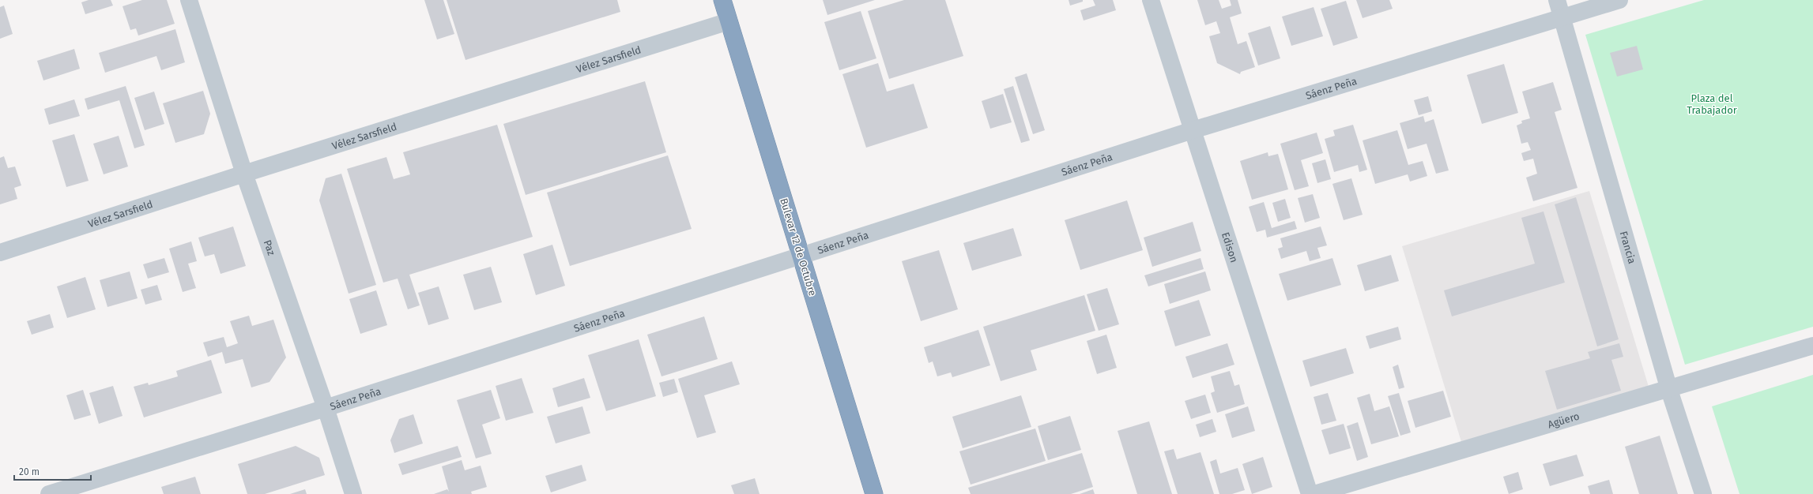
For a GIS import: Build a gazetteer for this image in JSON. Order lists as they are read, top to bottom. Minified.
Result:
{"streets":{"highway":["Bulevar 12 de Octubre"],"street":["Vélez Sarsfield","Sáenz Peña","Edison","Paz","Francia","Agüero"]},"crossings":[["Vélez Sarsfield","Bulevar 12 de Octubre"],["Vélez Sarsfield","Paz"],["Sáenz Peña","Bulevar 12 de Octubre"],["Sáenz Peña","Edison"],["Sáenz Peña","Paz"],["Sáenz Peña","Francia"],["Francia","Agüero"]],"parks":["Plaza del Trabajador"],"scale_bar":"20 m"}
